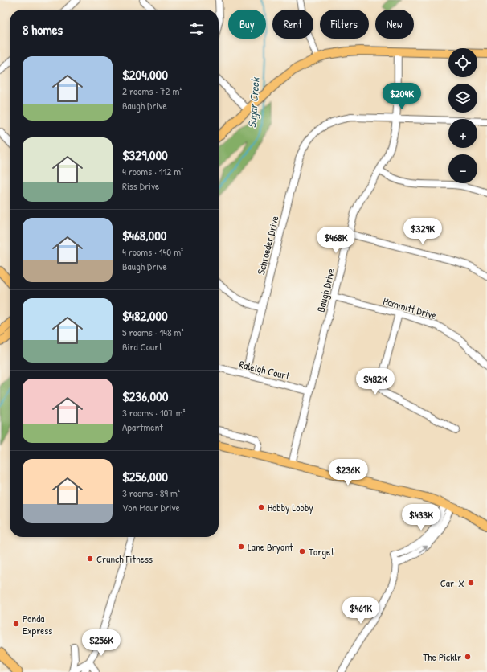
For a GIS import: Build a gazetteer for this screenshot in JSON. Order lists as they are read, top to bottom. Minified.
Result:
{"streets":{"street":["Schroeder Drive","Baugh Drive","Hammitt Drive","Raleigh Court"]},"crossings":[["Schroeder Drive","Baugh Drive"],["Schroeder Drive","Raleigh Court"],["Baugh Drive","Hammitt Drive"],["Baugh Drive","Raleigh Court"]],"water":["Sugar Creek"],"places":["Hobby Lobby","Lane Bryant","Target","Crunch Fitness","Car-X","Panda Express","The Picklr"],"page":{"chip":["Buy","Rent","Filters","New"],"heading":"8 homes","map_buttons":["+","−"],"list":[{"name":"$204,000","note":"2 rooms · 72 m² · Baugh Drive"},{"name":"$329,000","note":"4 rooms · 112 m² · Riss Drive"},{"name":"$468,000","note":"4 rooms · 140 m² · Baugh Drive"},{"name":"$482,000","note":"5 rooms · 148 m² · Bird Court"},{"name":"$236,000","note":"3 rooms · 107 m² · Apartment"},{"name":"$256,000","note":"3 rooms · 89 m² · Von Maur Drive"}],"price":["$204K","$329K","$468K","$482K","$236K","$433K","$461K","$256K"]}}
